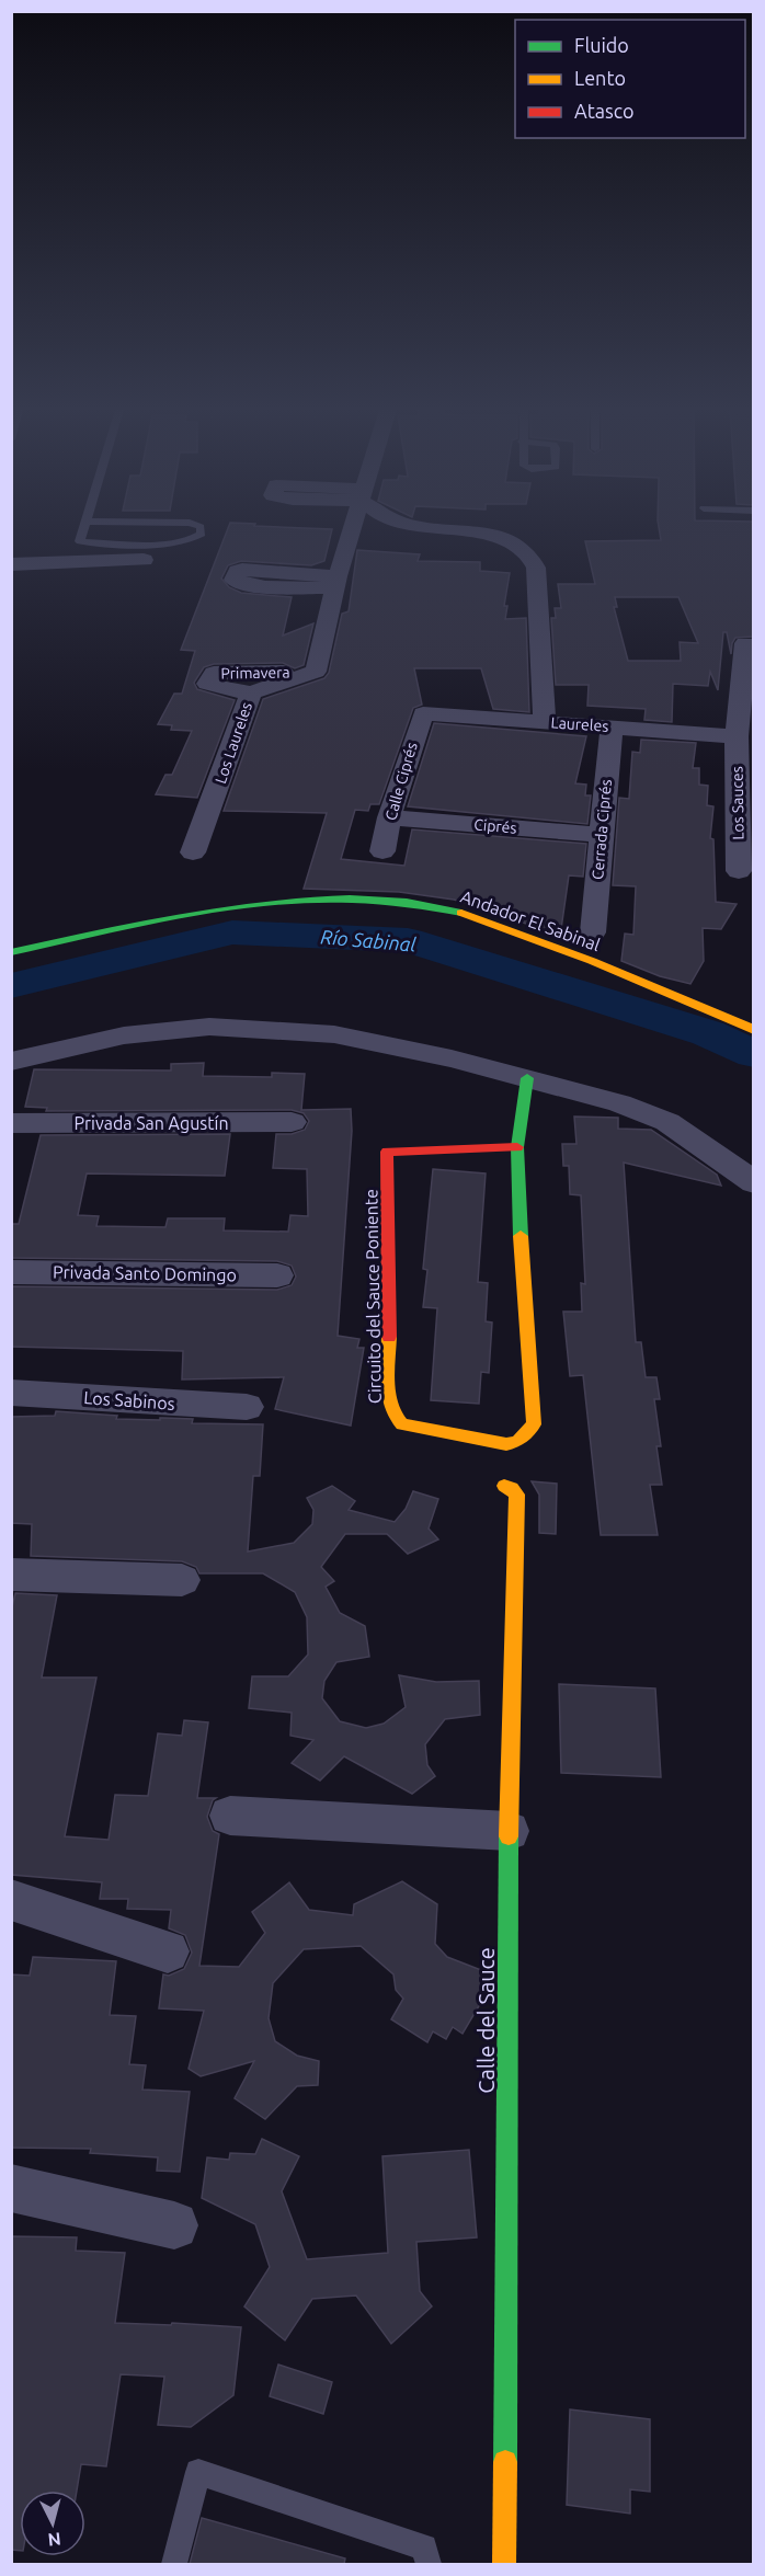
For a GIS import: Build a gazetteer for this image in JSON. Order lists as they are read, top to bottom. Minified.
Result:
{"streets":{"street":["Primavera","Laureles","Los Laureles","Calle Ciprés","Los Sauces","Ciprés","Cerrada Ciprés","Andador El Sabinal","Privada San Agustín","Privada Santo Domingo","Circuito del Sauce Poniente","Los Sabinos","Calle del Sauce"]},"crossings":[["Primavera","Los Laureles"],["Laureles","Calle Ciprés"],["Laureles","Los Sauces"],["Laureles","Cerrada Ciprés"],["Calle Ciprés","Ciprés"],["Ciprés","Cerrada Ciprés"]],"water":["Río Sabinal"],"legend":["Fluido","Lento","Atasco"],"north":"bottom"}
